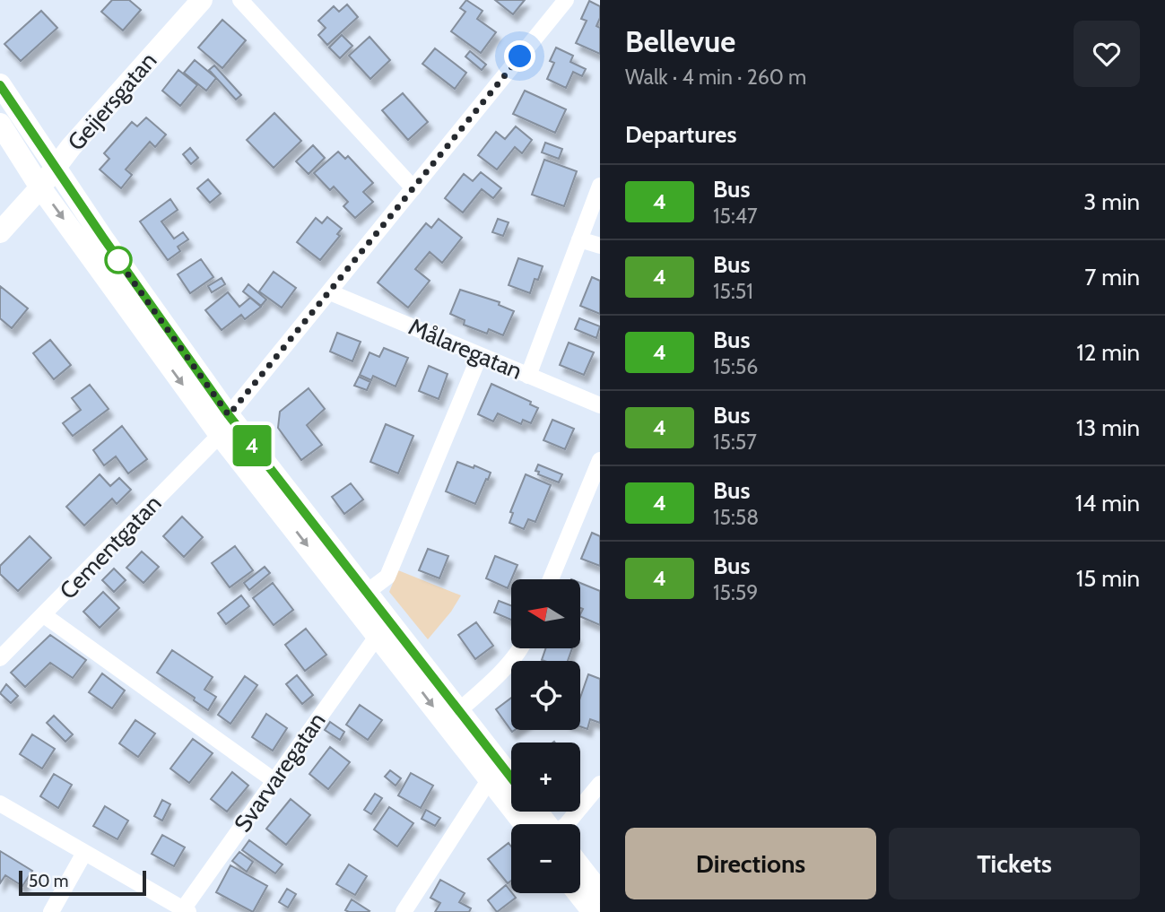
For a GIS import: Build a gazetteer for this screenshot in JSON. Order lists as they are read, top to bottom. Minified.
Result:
{"streets":{"street":["Geijersgatan","Målaregatan","Cementgatan","Svarvaregatan"]},"crossings":[["Målaregatan","Cementgatan"]],"lines":["bus line 4"],"scale_bar":"50 m","north":"left","page":{"on_map":"4","heading":[["Bellevue","Walk · 4 min · 260 m"],"Departures"],"list":[{"mark":"4","name":"Bus","note":"15:47","value":"3 min"},{"mark":"4","name":"Bus","note":"15:51","value":"7 min"},{"mark":"4","name":"Bus","note":"15:56","value":"12 min"},{"mark":"4","name":"Bus","note":"15:57","value":"13 min"},{"mark":"4","name":"Bus","note":"15:58","value":"14 min"},{"mark":"4","name":"Bus","note":"15:59","value":"15 min"}],"map_buttons":["+","−"],"buttons":["Directions","Tickets"],"scale":"50 m"}}
